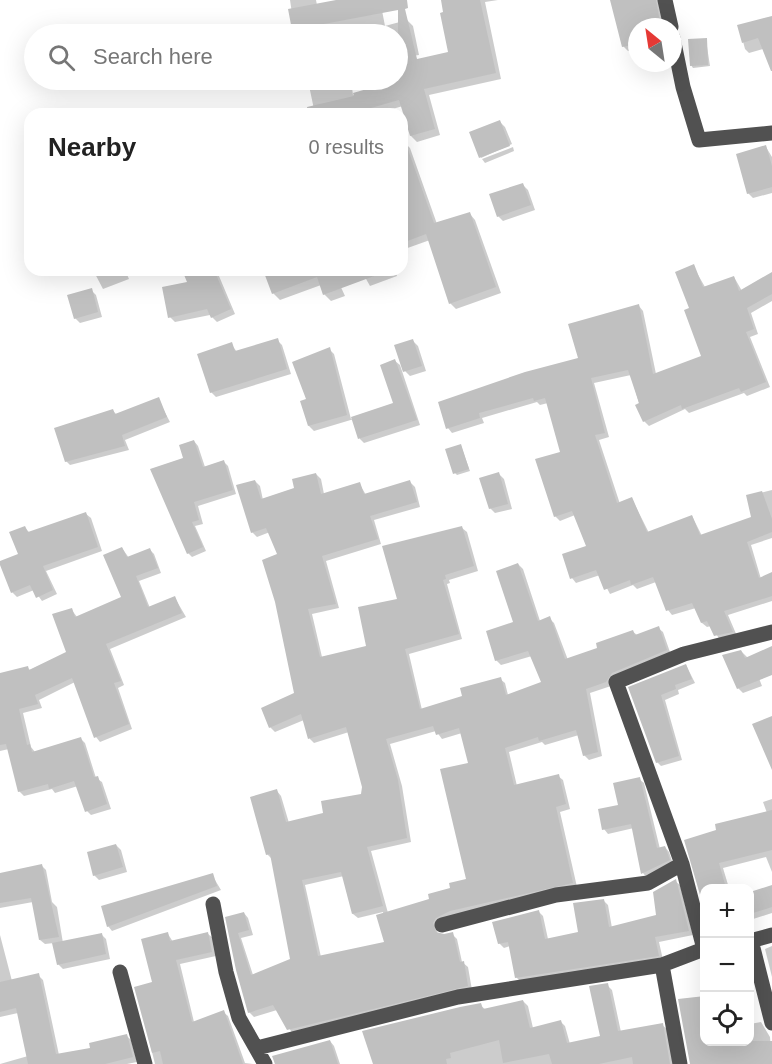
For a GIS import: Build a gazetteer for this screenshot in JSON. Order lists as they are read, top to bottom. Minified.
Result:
{"north":"top left","page":{"search":"Search here","heading":["Nearby","0 results"],"map_buttons":["+","−"]}}
